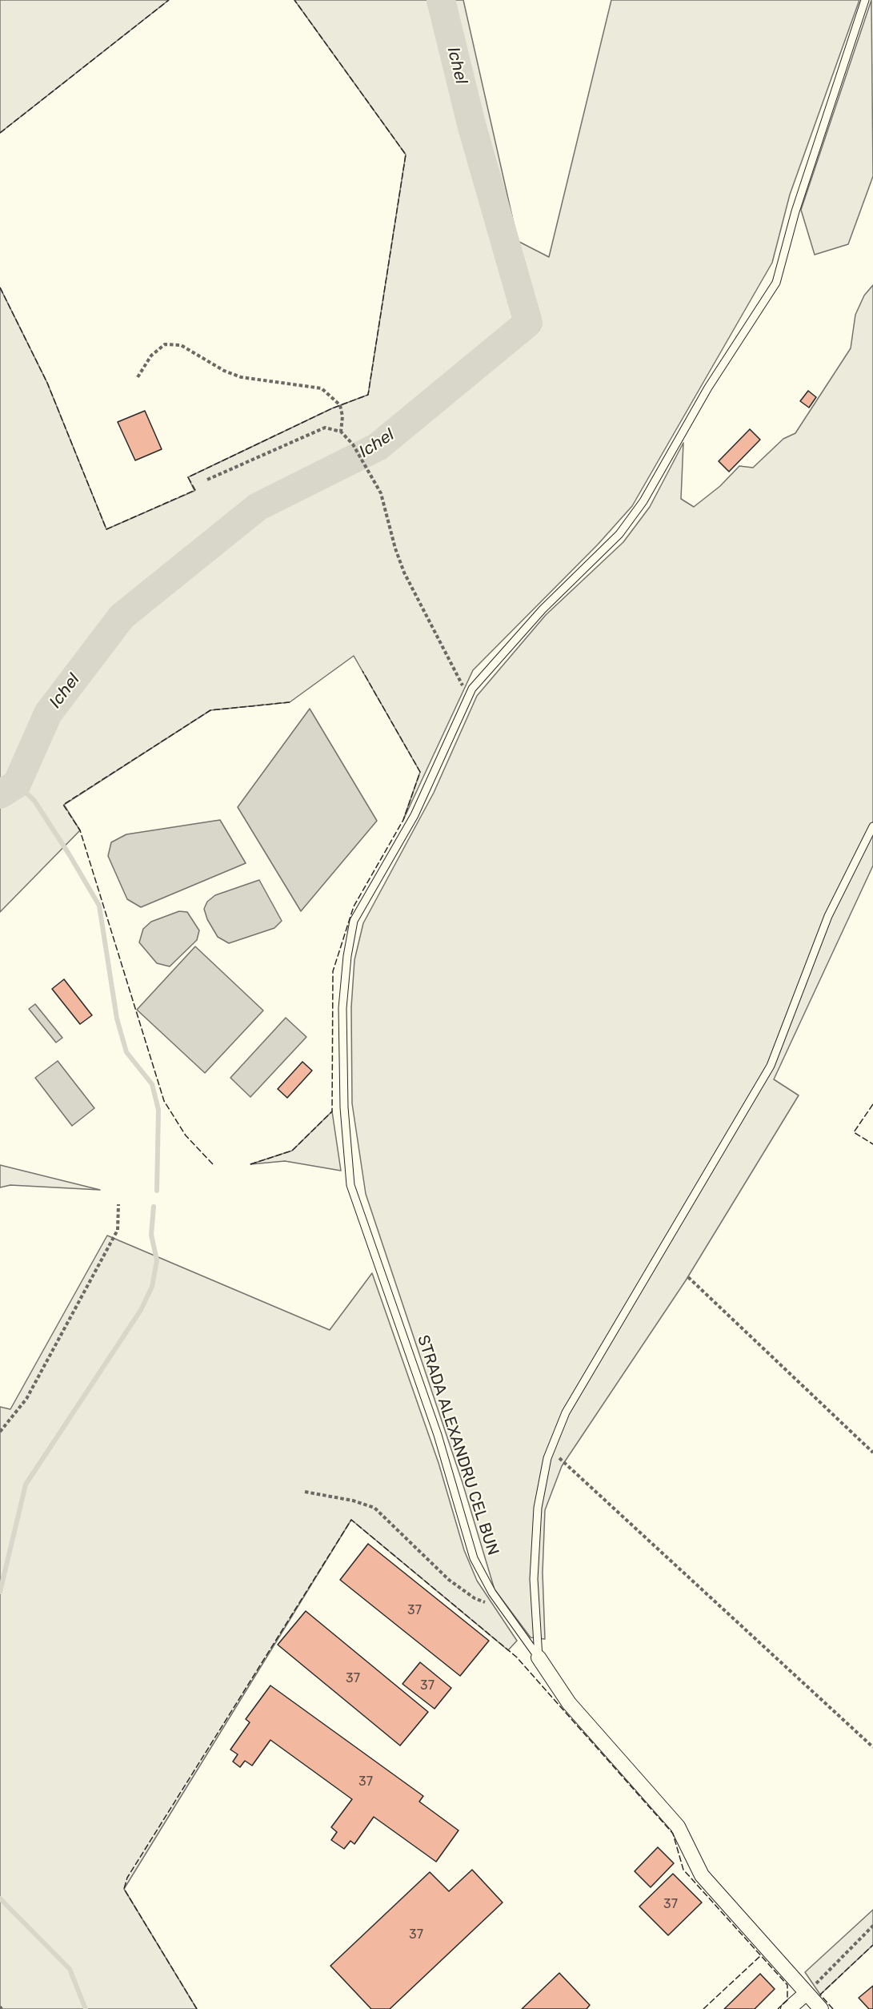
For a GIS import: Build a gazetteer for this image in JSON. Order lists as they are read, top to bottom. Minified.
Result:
{"streets":{"street":["STRADA ALEXANDRU CEL BUN"]},"water":["Ichel"],"house_numbers":["37","37","37","37","37","37"]}
